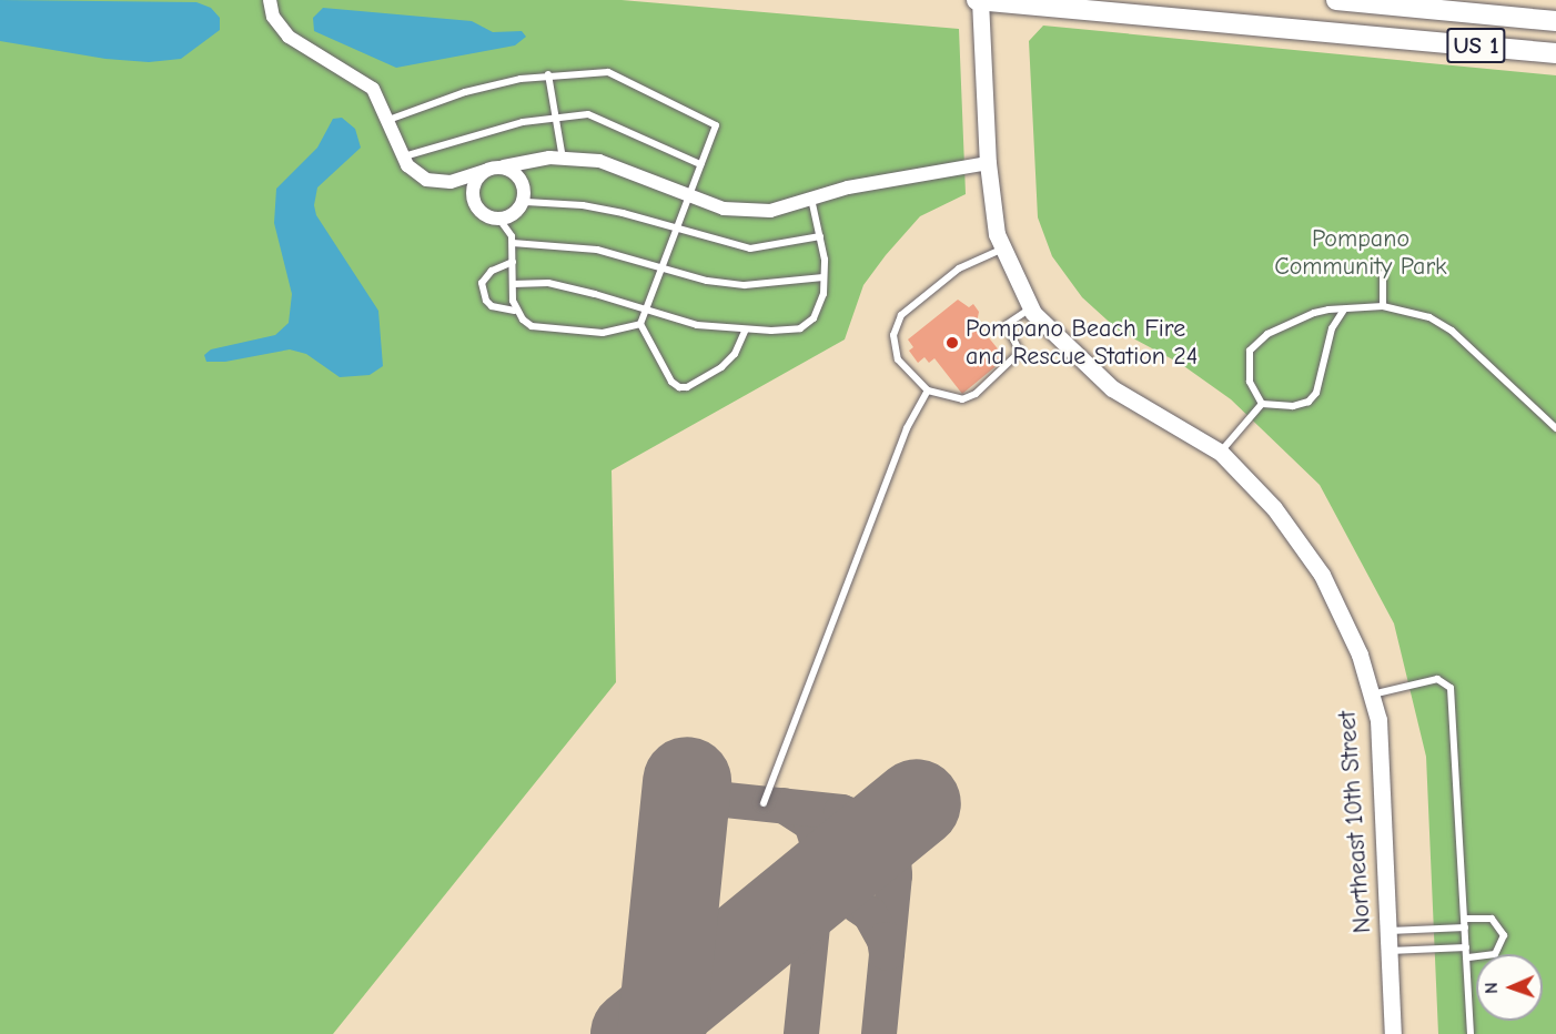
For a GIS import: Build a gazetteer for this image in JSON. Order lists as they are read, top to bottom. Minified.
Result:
{"streets":{"main road":["US 1"],"street":["Northeast 10th Street"]},"crossings":[["US 1","Northeast 10th Street"]],"parks":["Pompano Community Park"],"places":["Pompano Beach Fire and Rescue Station 24"],"north":"left"}
